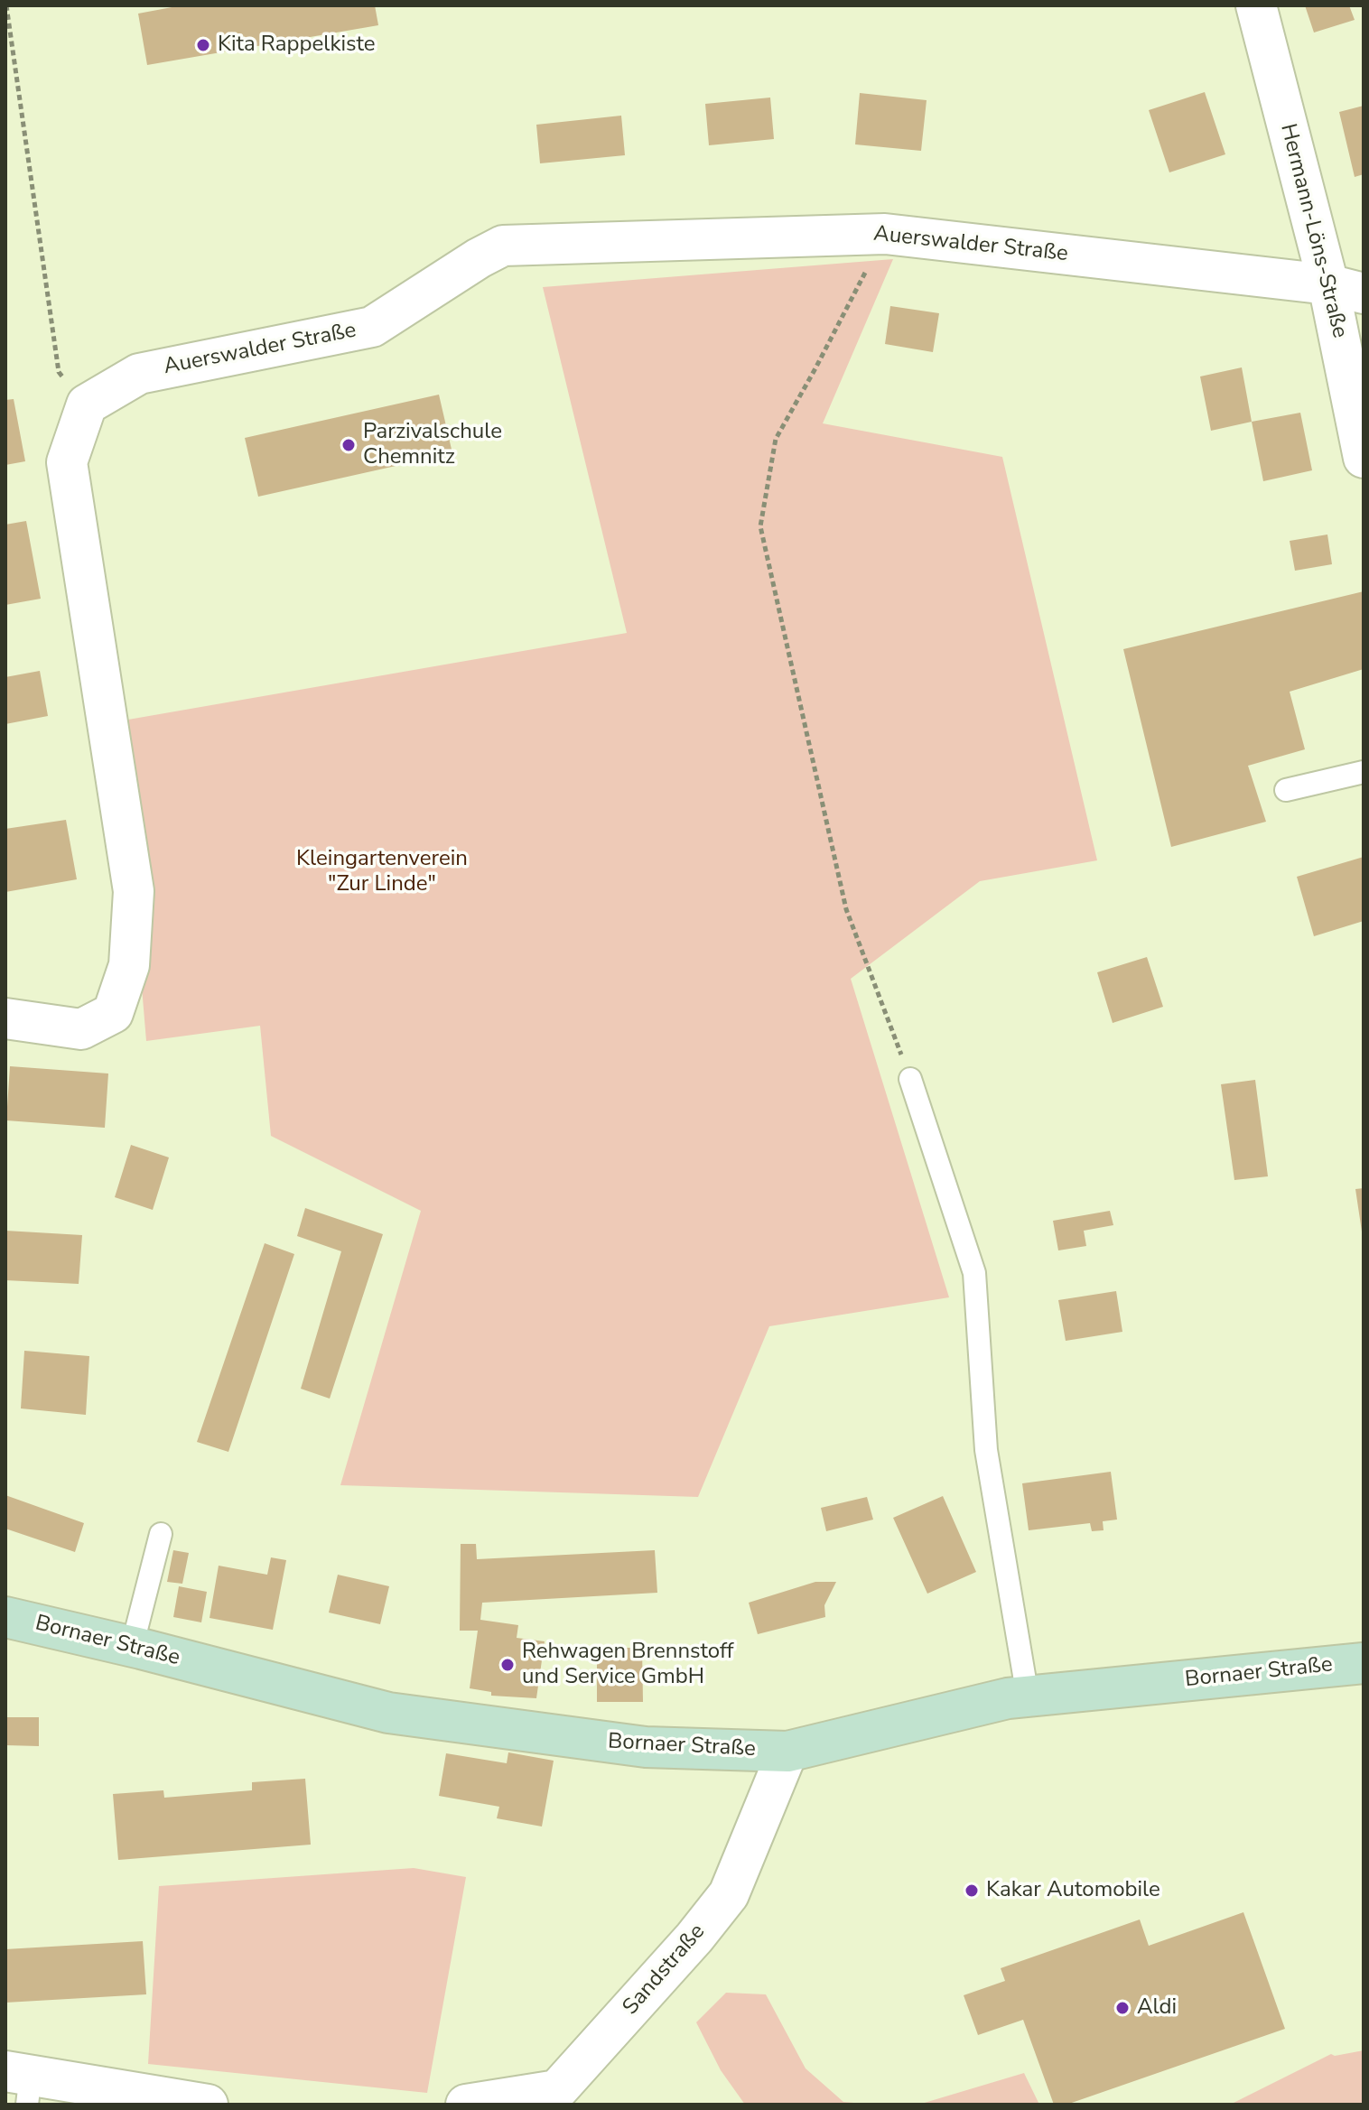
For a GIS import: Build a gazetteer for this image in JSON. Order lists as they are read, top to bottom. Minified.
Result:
{"streets":{"main road":["Bornaer Straße"],"street":["Hermann-Löns-Straße","Auerswalder Straße","Sandstraße"]},"crossings":[["Hermann-Löns-Straße","Auerswalder Straße"],["Bornaer Straße","Sandstraße"]],"parks":["Kleingartenverein \"Zur Linde\""],"places":["Kita Rappelkiste","Parzivalschule Chemnitz","Rehwagen Brennstoff und Service GmbH","Kakar Automobile","Aldi"]}
